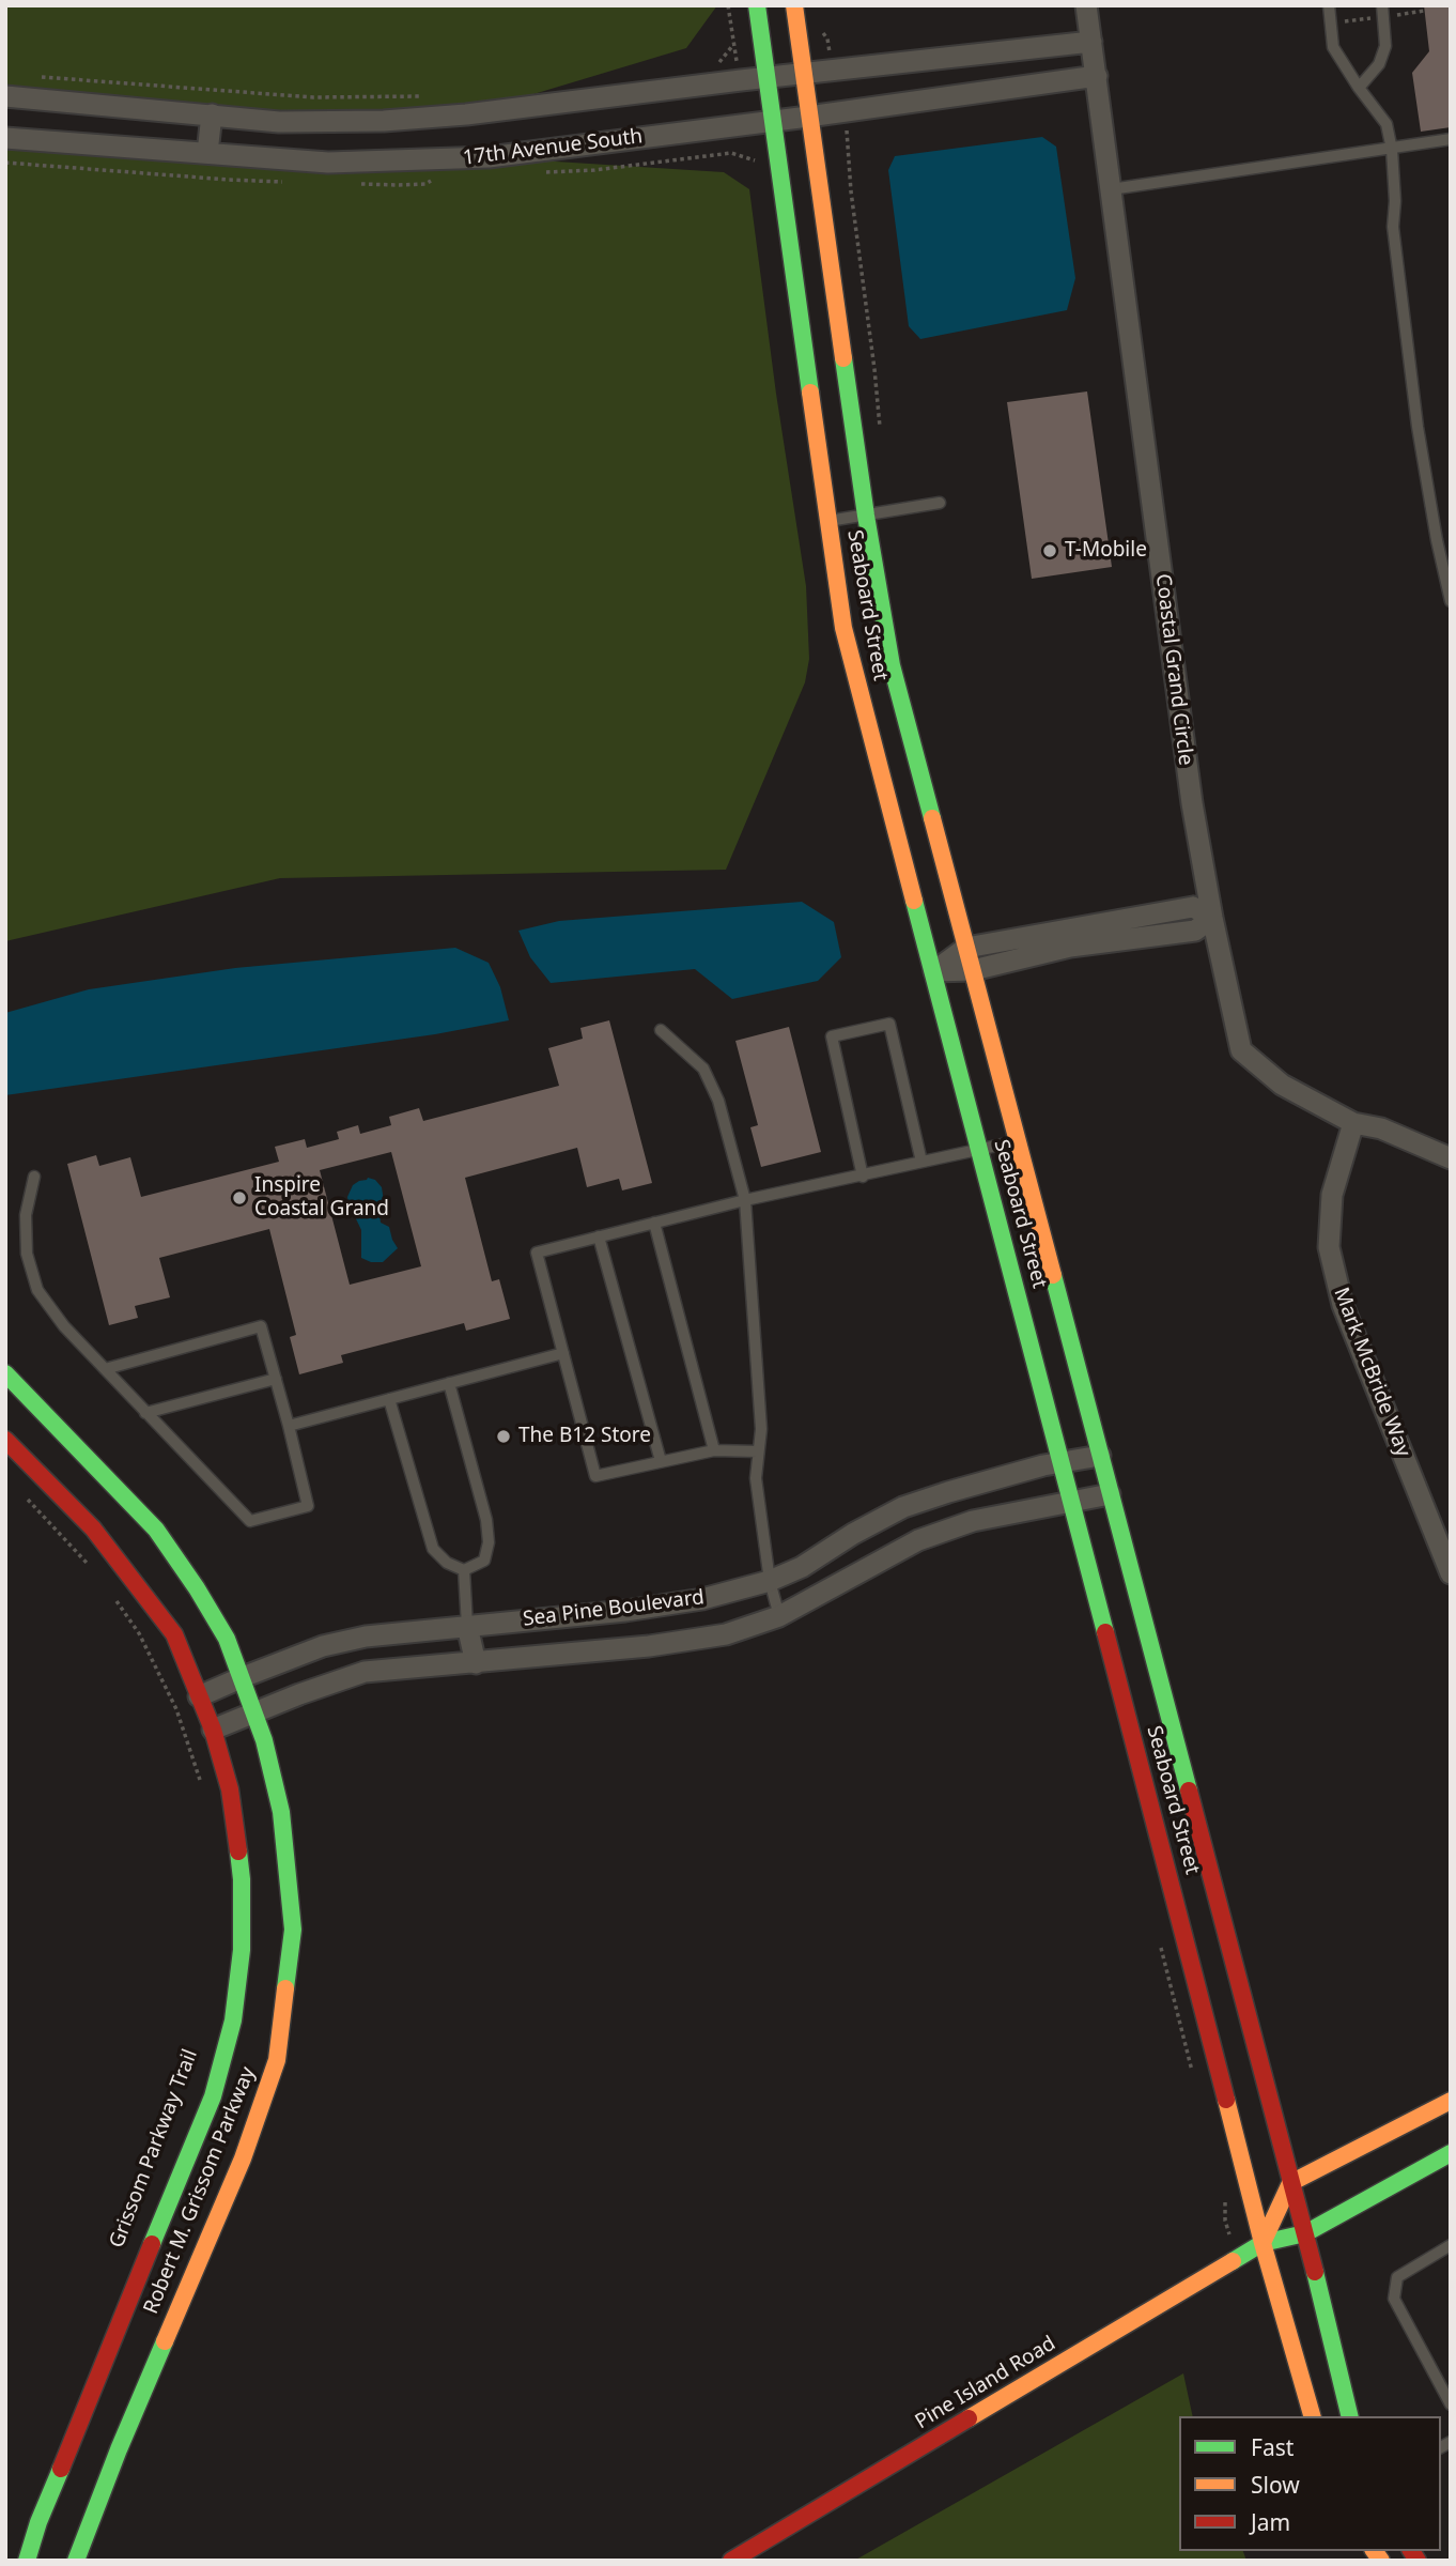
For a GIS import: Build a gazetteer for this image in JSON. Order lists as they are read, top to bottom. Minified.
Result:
{"streets":{"street":["17th Avenue South","Seaboard Street","Coastal Grand Circle","Mark McBride Way","Sea Pine Boulevard","Robert M. Grissom Parkway","Pine Island Road"]},"crossings":[["17th Avenue South","Seaboard Street"],["17th Avenue South","Coastal Grand Circle"],["Seaboard Street","Sea Pine Boulevard"],["Seaboard Street","Pine Island Road"],["Coastal Grand Circle","Mark McBride Way"],["Sea Pine Boulevard","Robert M. Grissom Parkway"]],"places":["T-Mobile","Inspire Coastal Grand","The B12 Store"],"legend":["Fast","Slow","Jam"]}
